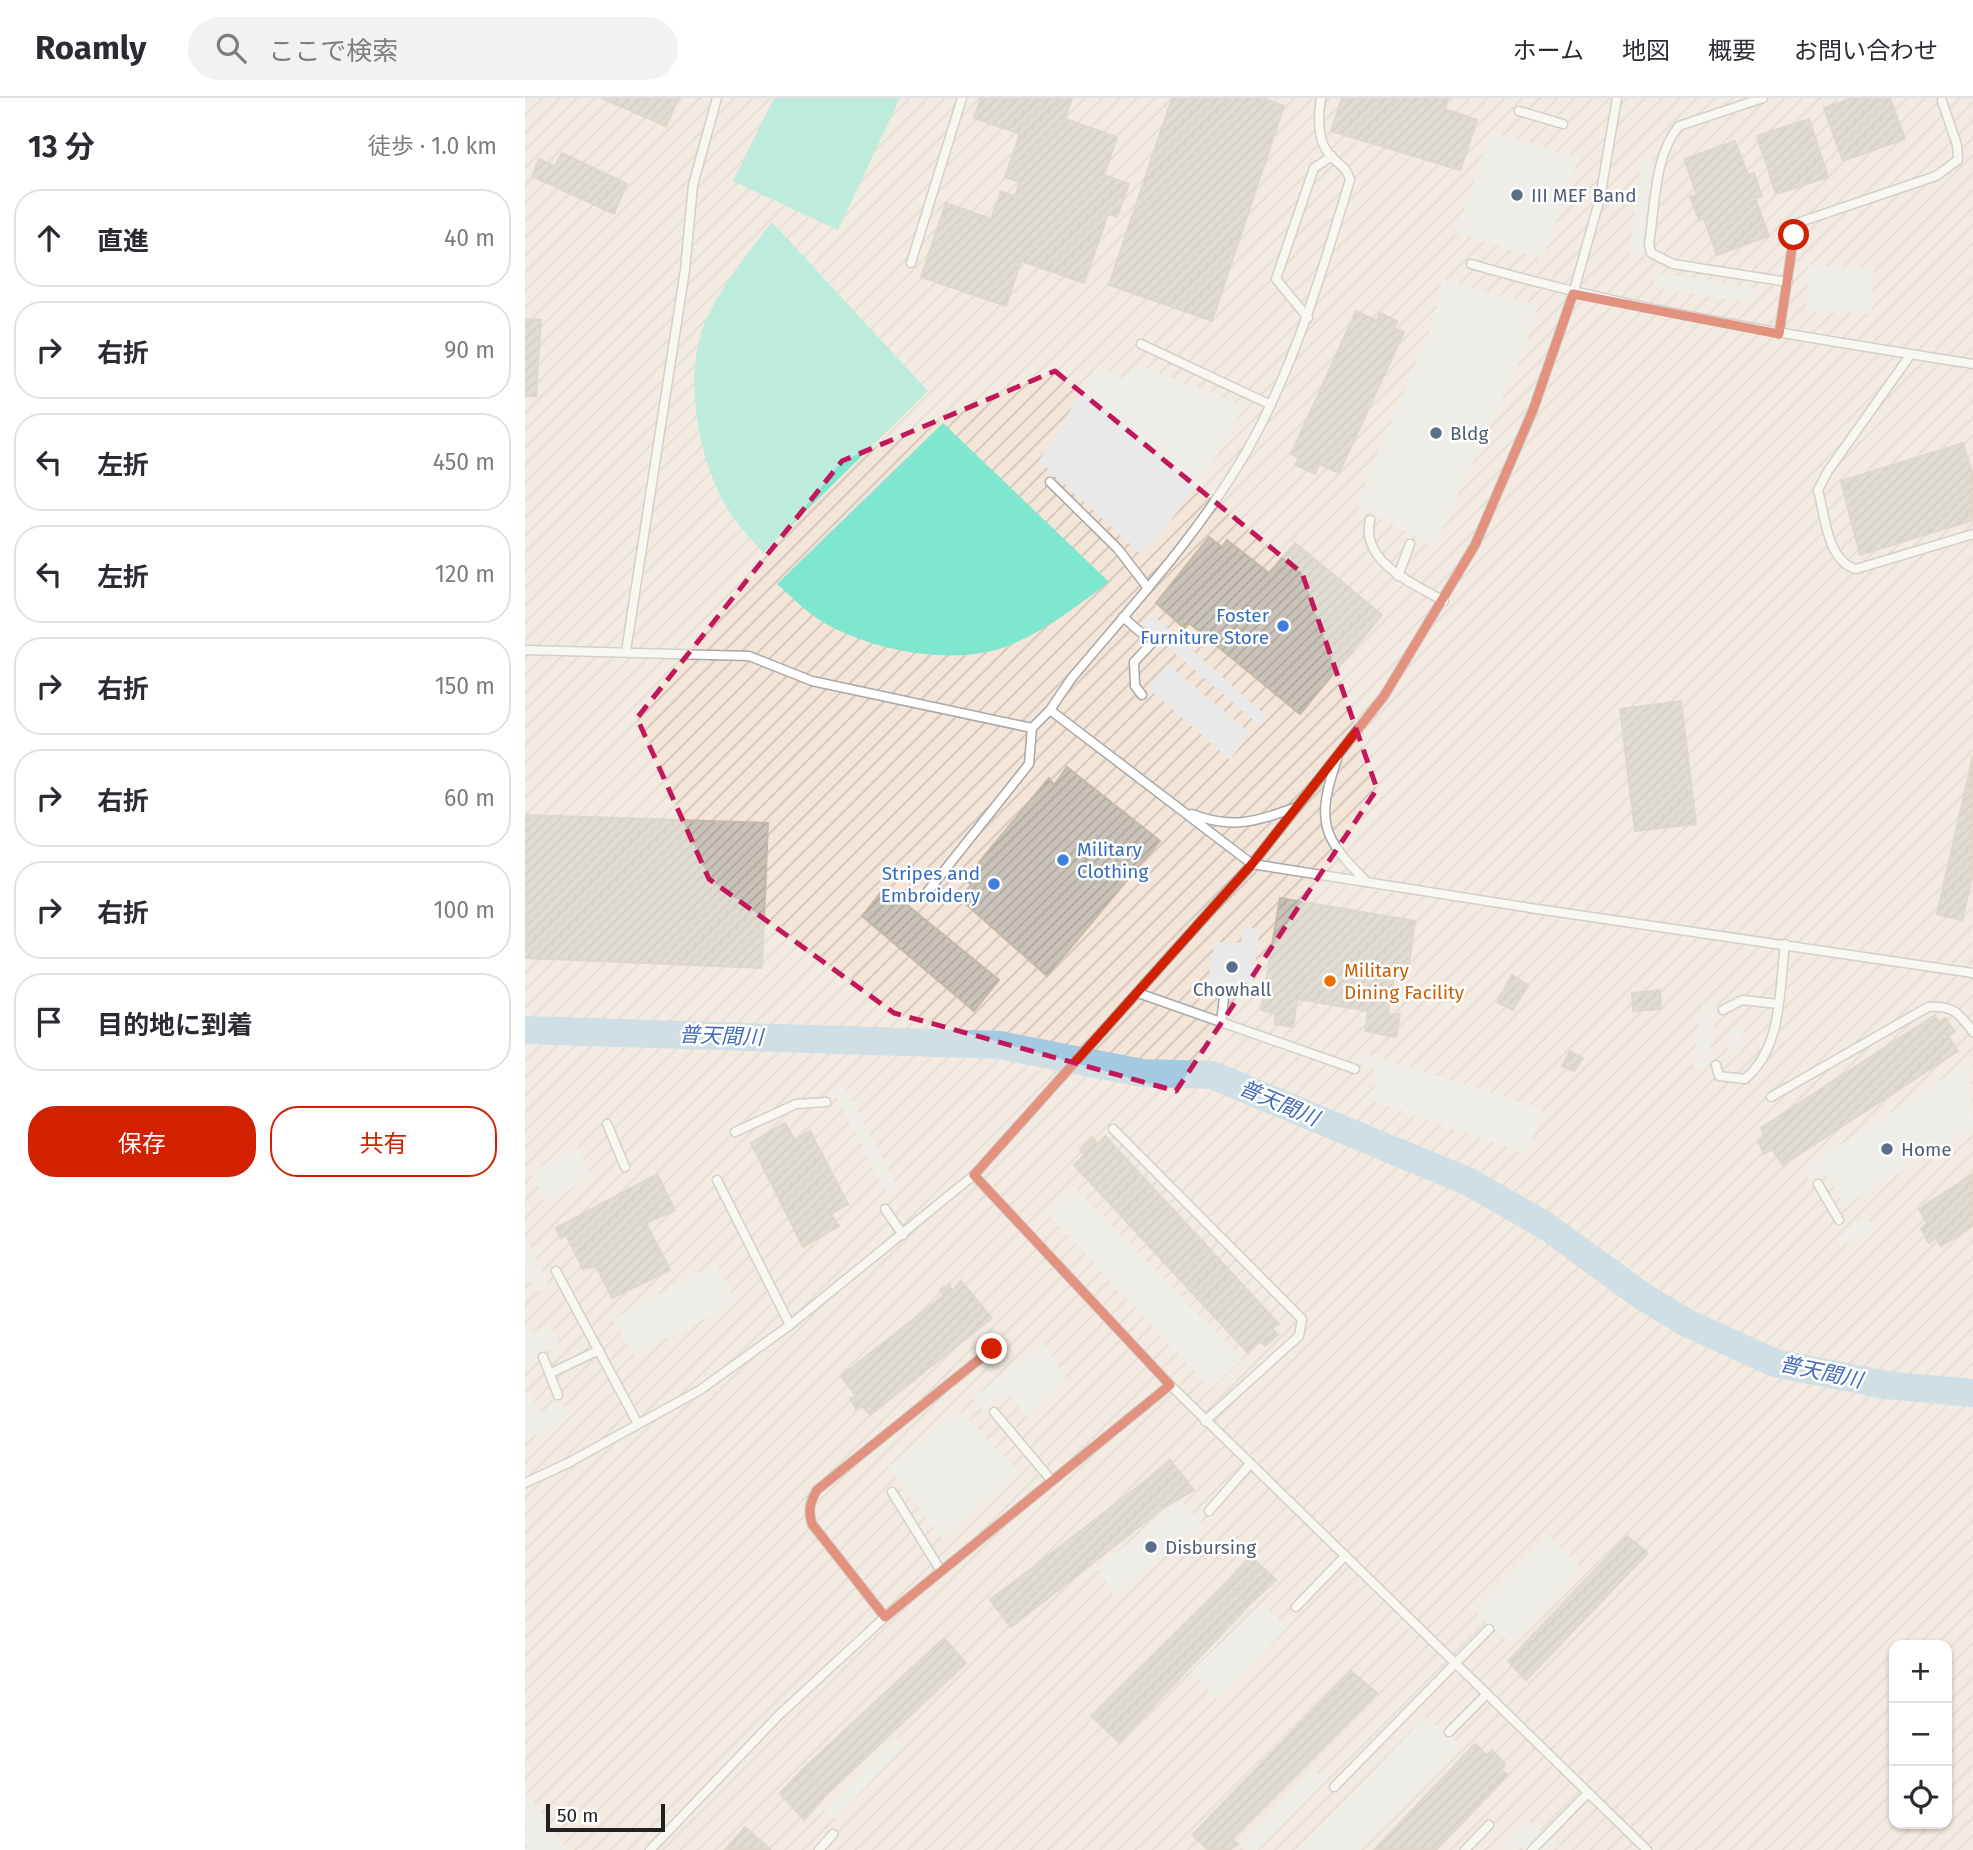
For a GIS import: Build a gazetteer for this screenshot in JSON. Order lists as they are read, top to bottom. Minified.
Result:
{"water":["普天間川"],"places":["III MEF Band","Bldg","Foster Furniture Store","Military Clothing","Stripes and Embroidery","Chowhall","Military Dining Facility","Home","Disbursing"],"scale_bar":"50 m","page":{"header":"Roamly","search":"ここで検索","nav":["ホーム","地図","概要","お問い合わせ"],"heading":["13 分","徒歩 · 1.0 km"],"list":[["直進","40 m"],["右折","90 m"],["左折","450 m"],["左折","120 m"],["右折","150 m"],["右折","60 m"],["右折","100 m"],"目的地に到着"],"buttons":["保存","共有"],"map_buttons":["+","−"],"scale":"50 m"}}
